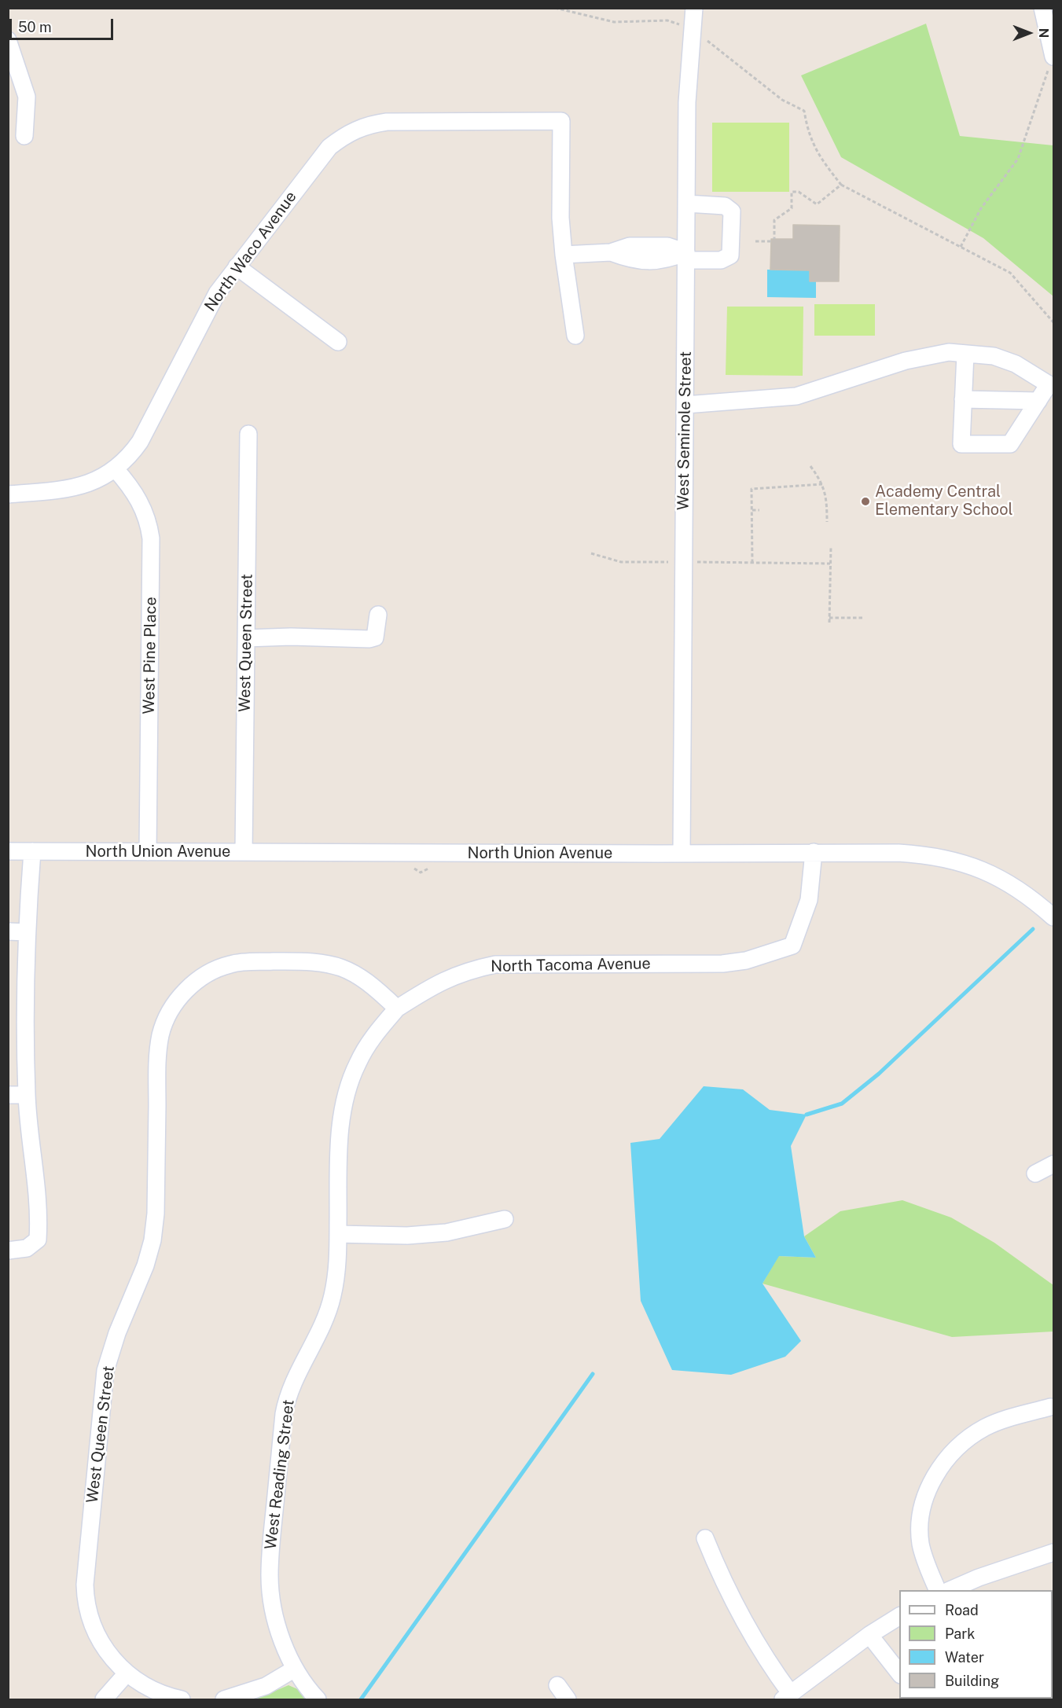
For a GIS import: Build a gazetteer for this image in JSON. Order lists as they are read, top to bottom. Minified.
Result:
{"streets":{"street":["North Waco Avenue","West Seminole Street","West Queen Street","West Pine Place","North Union Avenue","North Tacoma Avenue","West Reading Street"]},"crossings":[["North Waco Avenue","West Pine Place"],["West Seminole Street","North Union Avenue"],["West Queen Street","North Union Avenue"],["West Queen Street","North Tacoma Avenue"],["West Queen Street","West Reading Street"],["West Pine Place","North Union Avenue"],["North Union Avenue","North Tacoma Avenue"],["North Tacoma Avenue","West Reading Street"]],"places":["Academy Central Elementary School"],"legend":["Road","Park","Water","Building"],"scale_bar":"50 m","north":"right"}
